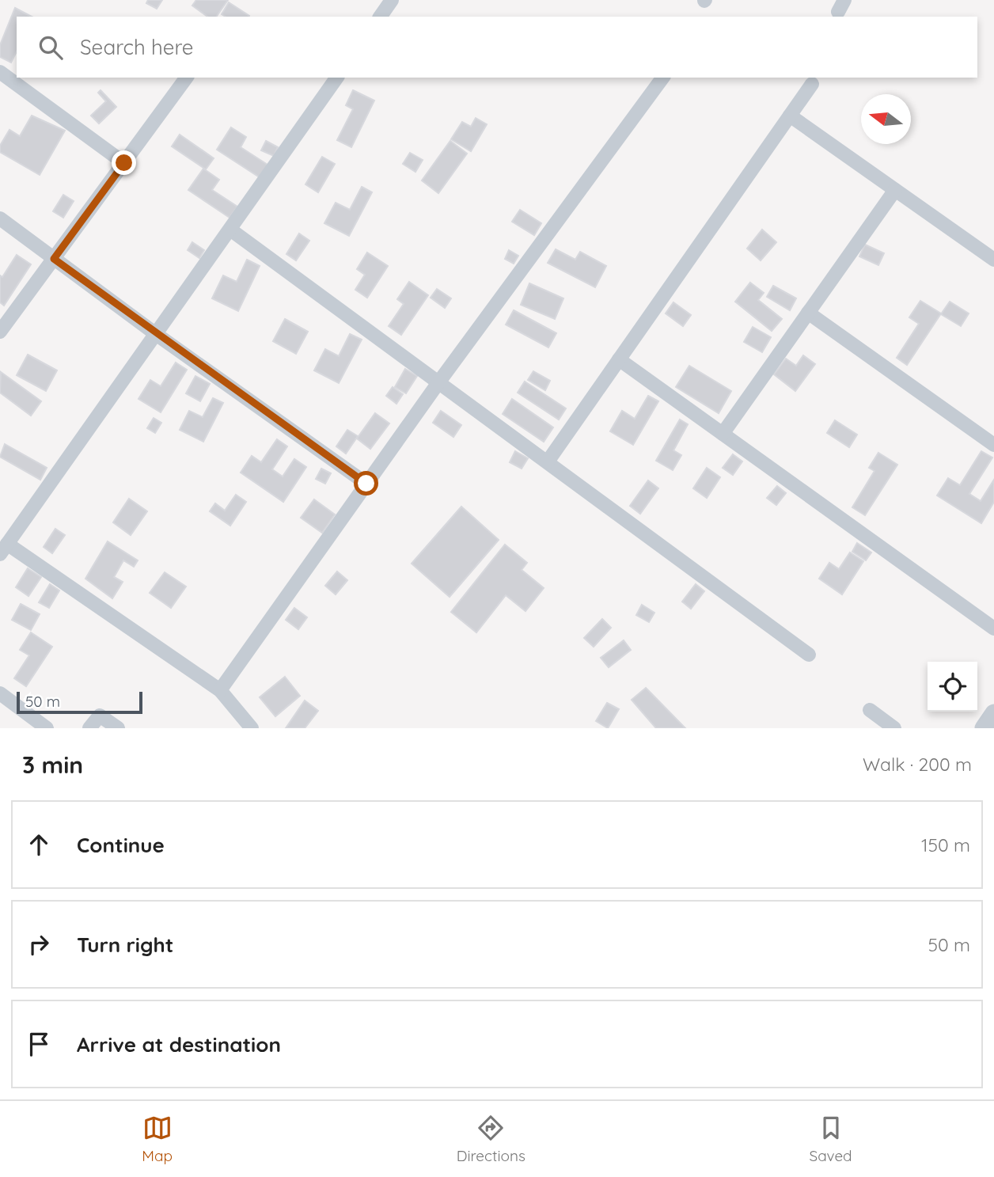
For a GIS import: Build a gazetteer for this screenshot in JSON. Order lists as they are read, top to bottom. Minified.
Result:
{"scale_bar":"50 m","north":"left","page":{"search":"Search here","scale":"50 m","heading":["3 min","Walk · 200 m"],"list":[["Continue","150 m"],["Turn right","50 m"],"Arrive at destination"],"nav":["Map","Directions","Saved"]}}
